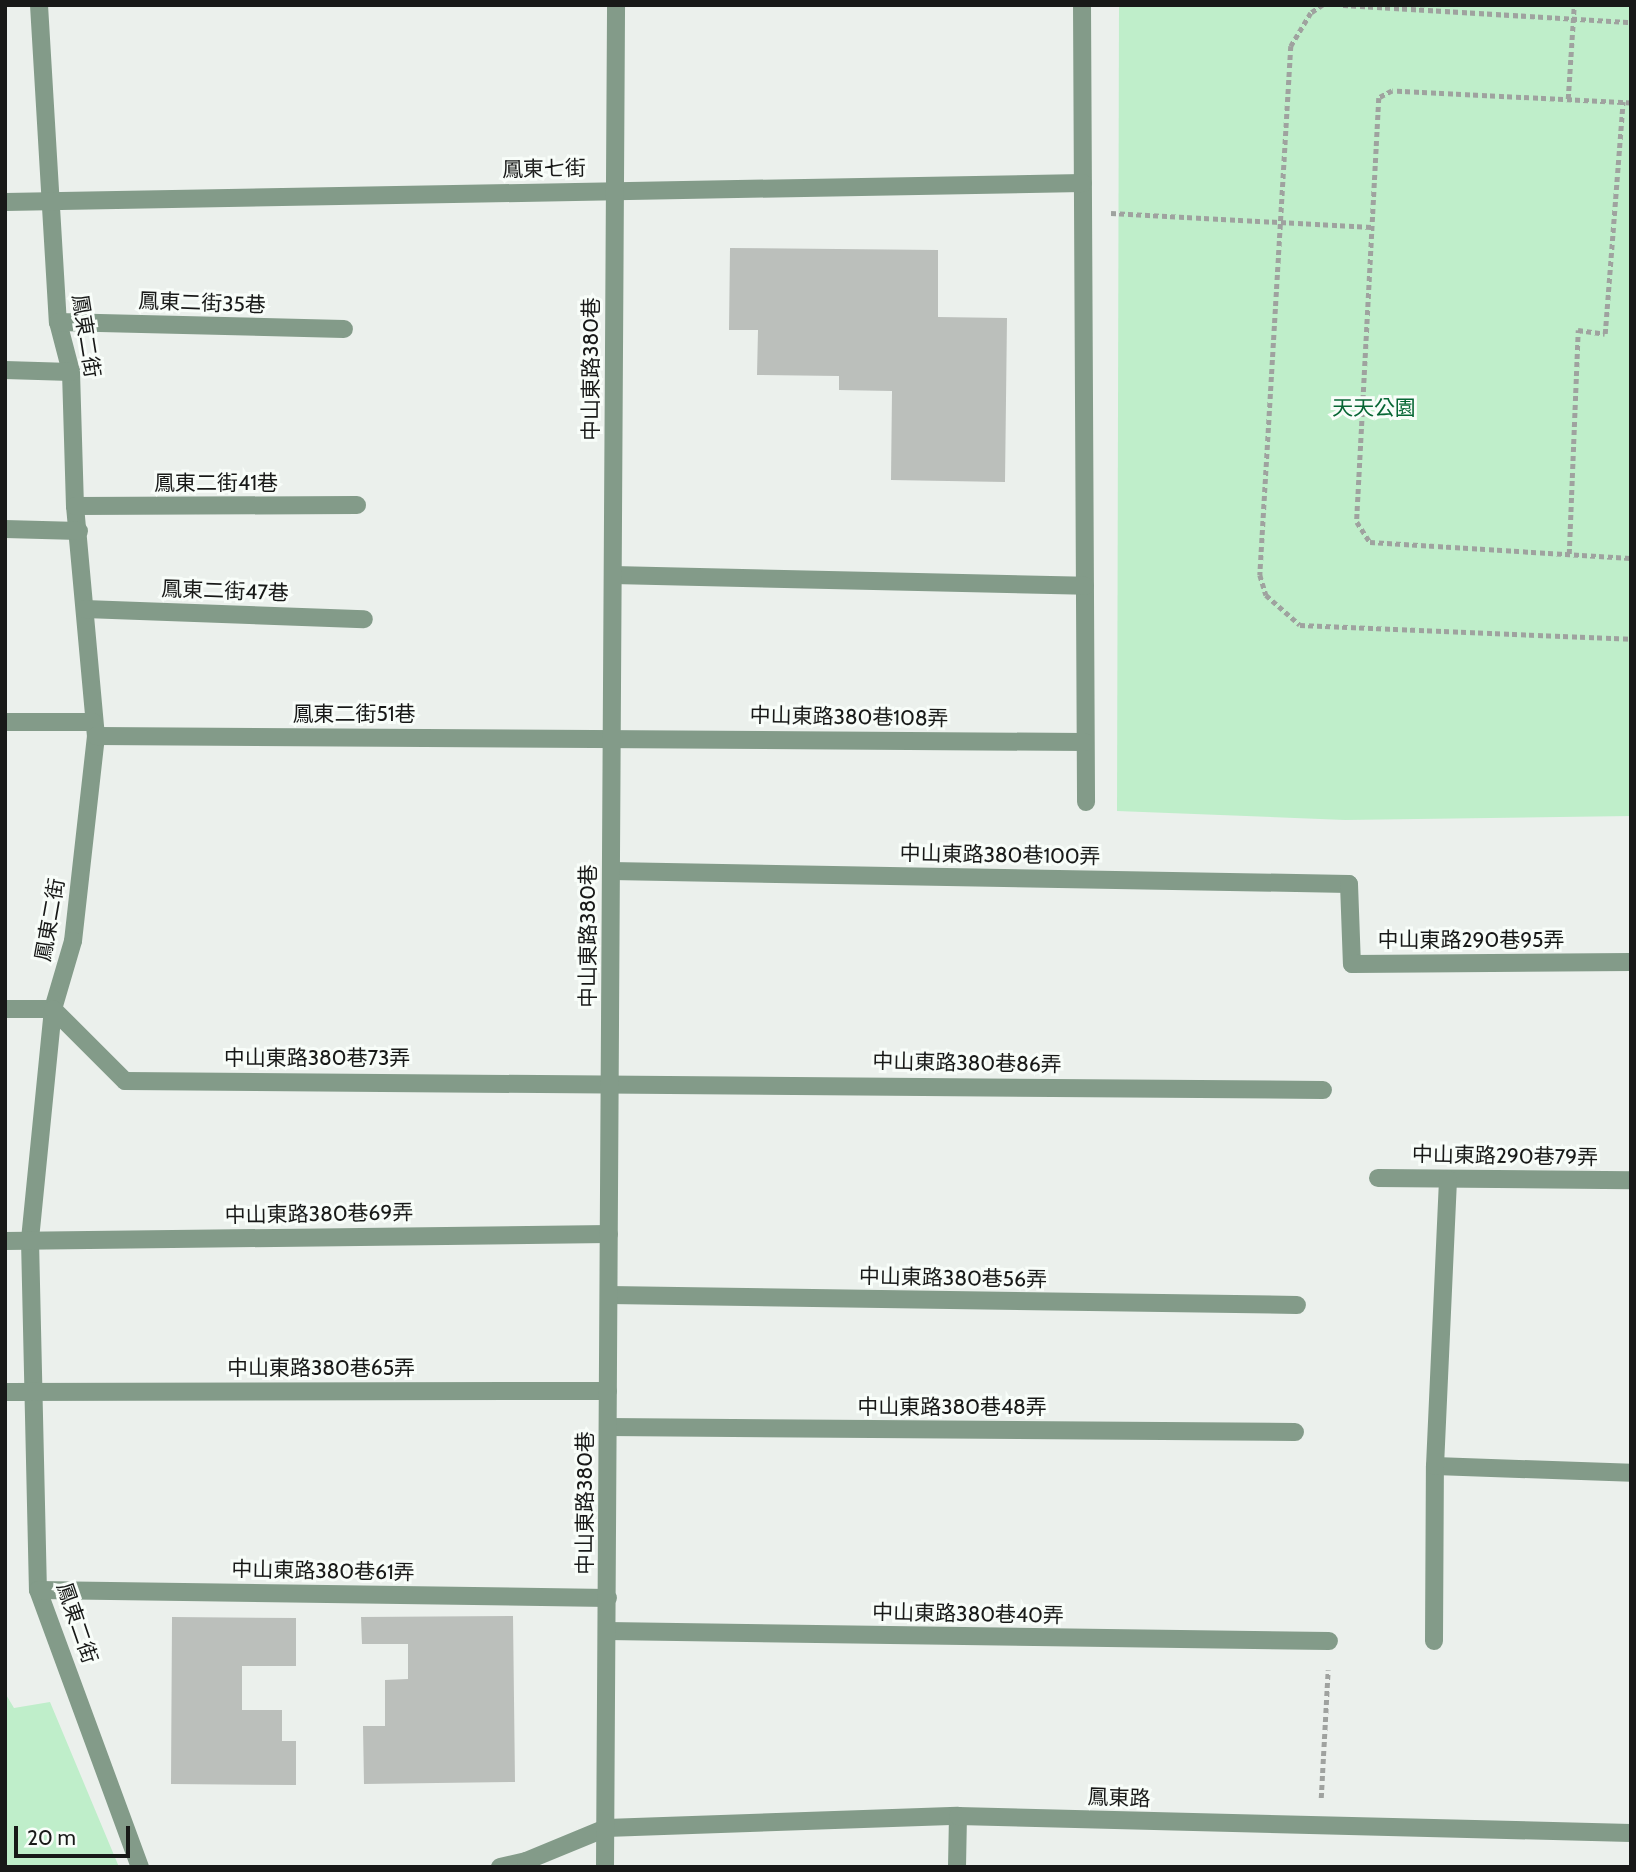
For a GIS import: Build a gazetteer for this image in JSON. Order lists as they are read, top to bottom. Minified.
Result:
{"streets":{"street":["鳳東七街","鳳東二街35巷","鳳東二街","中山東路380巷","鳳東二街41巷","鳳東二街47巷","鳳東二街51巷","中山東路380巷108弄","中山東路380巷100弄","中山東路290巷95弄","中山東路380巷73弄","中山東路380巷86弄","中山東路290巷79弄","中山東路380巷69弄","中山東路380巷56弄","中山東路380巷65弄","中山東路380巷48弄","中山東路380巷61弄","中山東路380巷40弄","鳳東路"]},"crossings":[["鳳東七街","鳳東二街"],["鳳東七街","中山東路380巷"],["鳳東二街35巷","鳳東二街"],["鳳東二街","鳳東二街41巷"],["鳳東二街","鳳東二街47巷"],["鳳東二街","鳳東二街51巷"],["鳳東二街","中山東路380巷73弄"],["鳳東二街","中山東路380巷69弄"],["鳳東二街","中山東路380巷65弄"],["鳳東二街","中山東路380巷61弄"],["中山東路380巷","鳳東二街51巷"],["中山東路380巷","中山東路380巷108弄"],["中山東路380巷","中山東路380巷100弄"],["中山東路380巷","中山東路380巷73弄"],["中山東路380巷","中山東路380巷86弄"],["中山東路380巷","中山東路380巷69弄"],["中山東路380巷","中山東路380巷56弄"],["中山東路380巷","中山東路380巷65弄"],["中山東路380巷","中山東路380巷48弄"],["中山東路380巷","中山東路380巷61弄"],["中山東路380巷","中山東路380巷40弄"],["中山東路380巷","鳳東路"],["鳳東二街51巷","中山東路380巷108弄"],["中山東路380巷100弄","中山東路290巷95弄"],["中山東路380巷73弄","中山東路380巷86弄"]],"parks":["天天公園"],"scale_bar":"20 m"}
